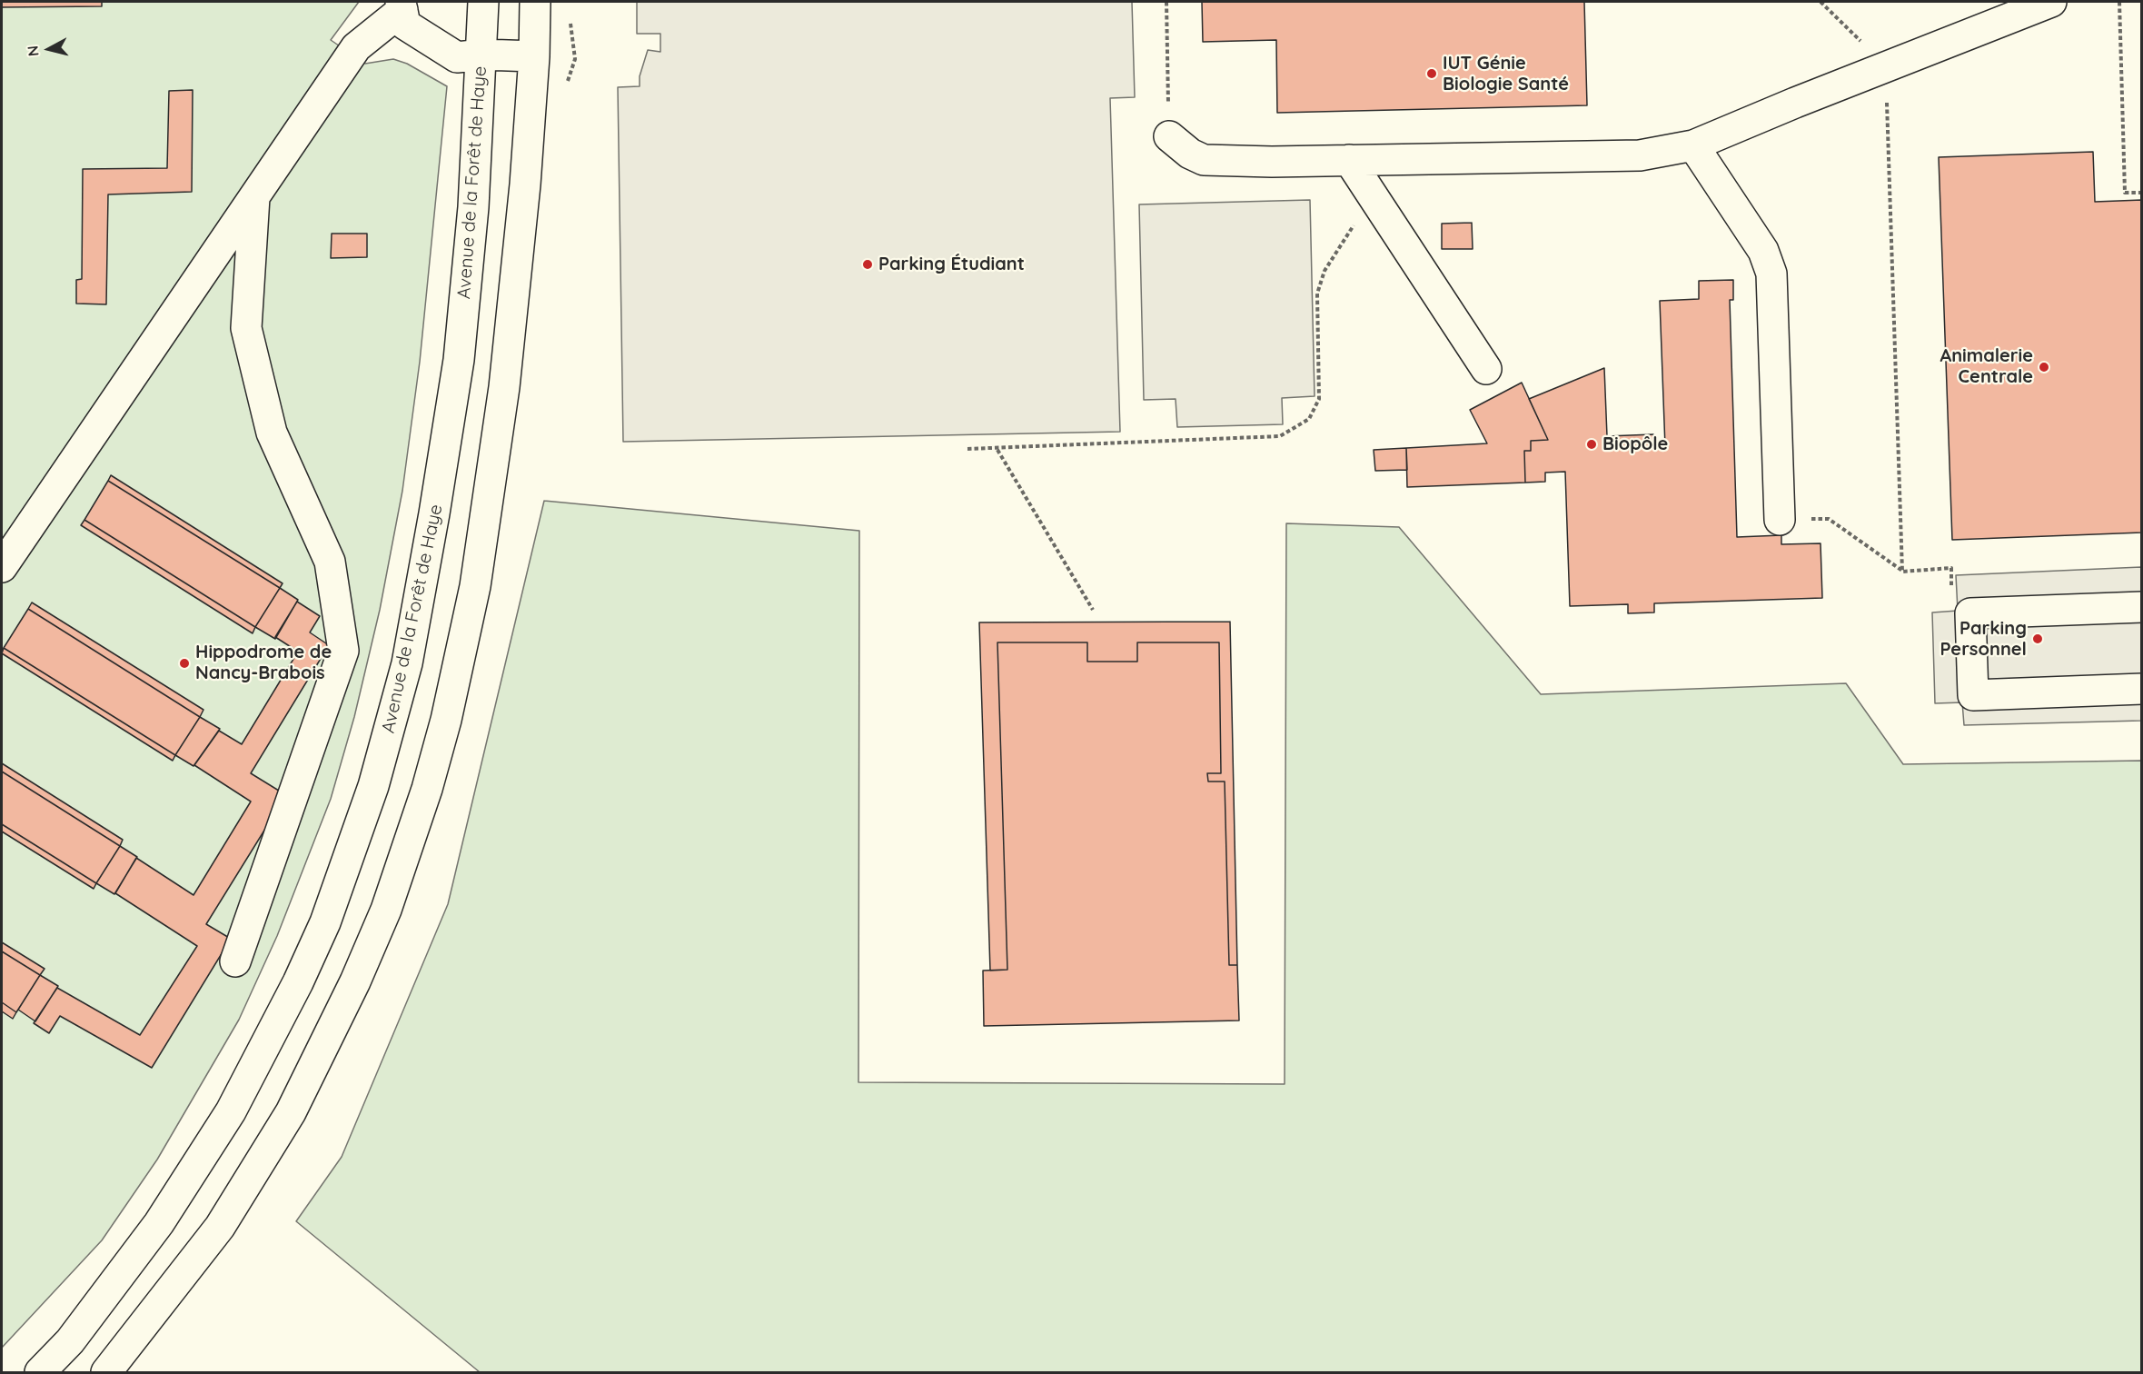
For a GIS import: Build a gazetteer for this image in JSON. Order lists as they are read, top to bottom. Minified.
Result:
{"streets":{"street":["Avenue de la Forêt de Haye"]},"places":["IUT Génie Biologie Santé","Parking Étudiant","Animalerie Centrale","Biopôle","Parking Personnel","Hippodrome de Nancy-Brabois"],"north":"left"}
